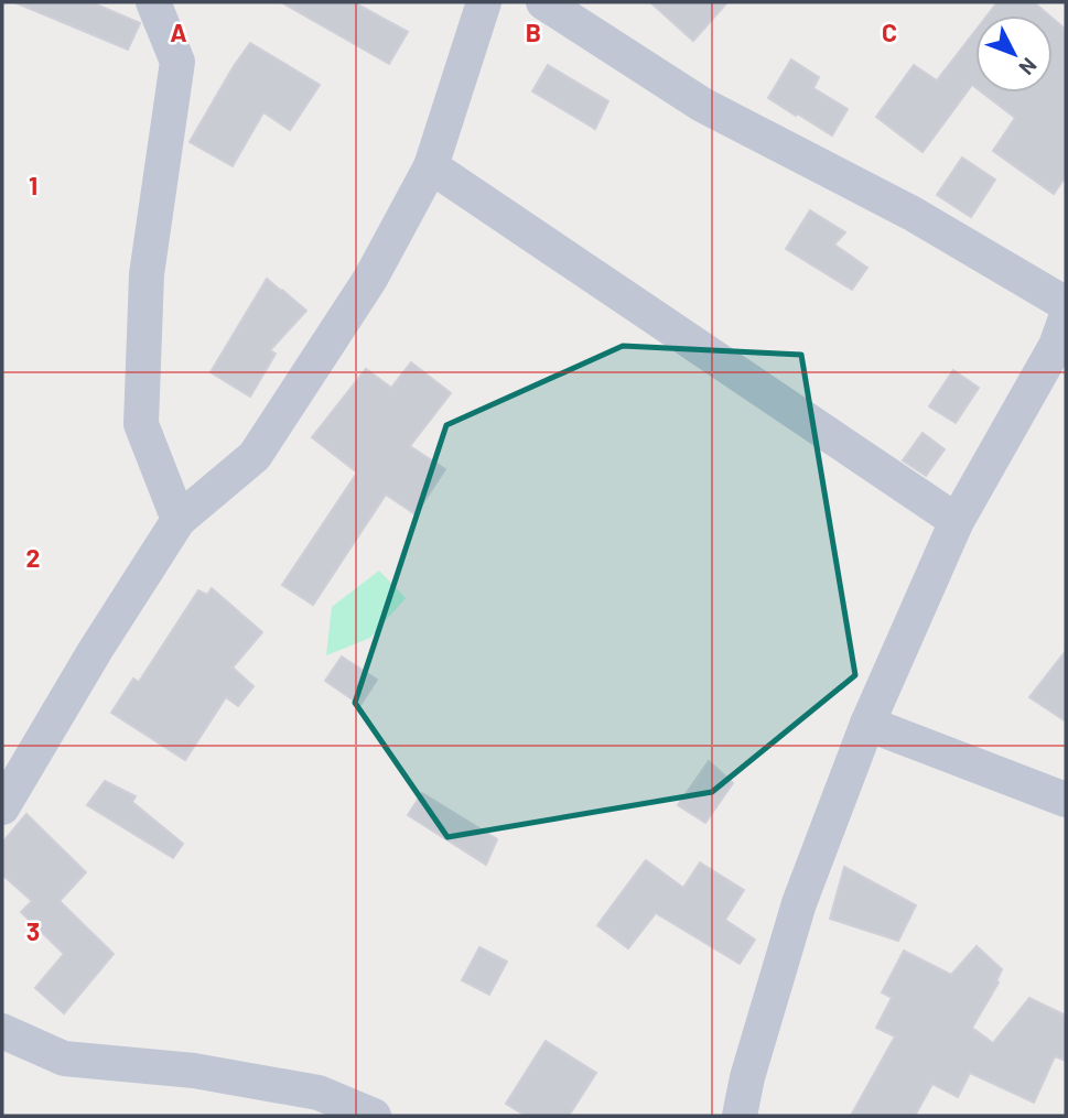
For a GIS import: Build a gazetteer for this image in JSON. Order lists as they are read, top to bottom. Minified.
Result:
{"north":"bottom right","grid":{"columns":["A","B","C"],"rows":["1","2","3"]}}
